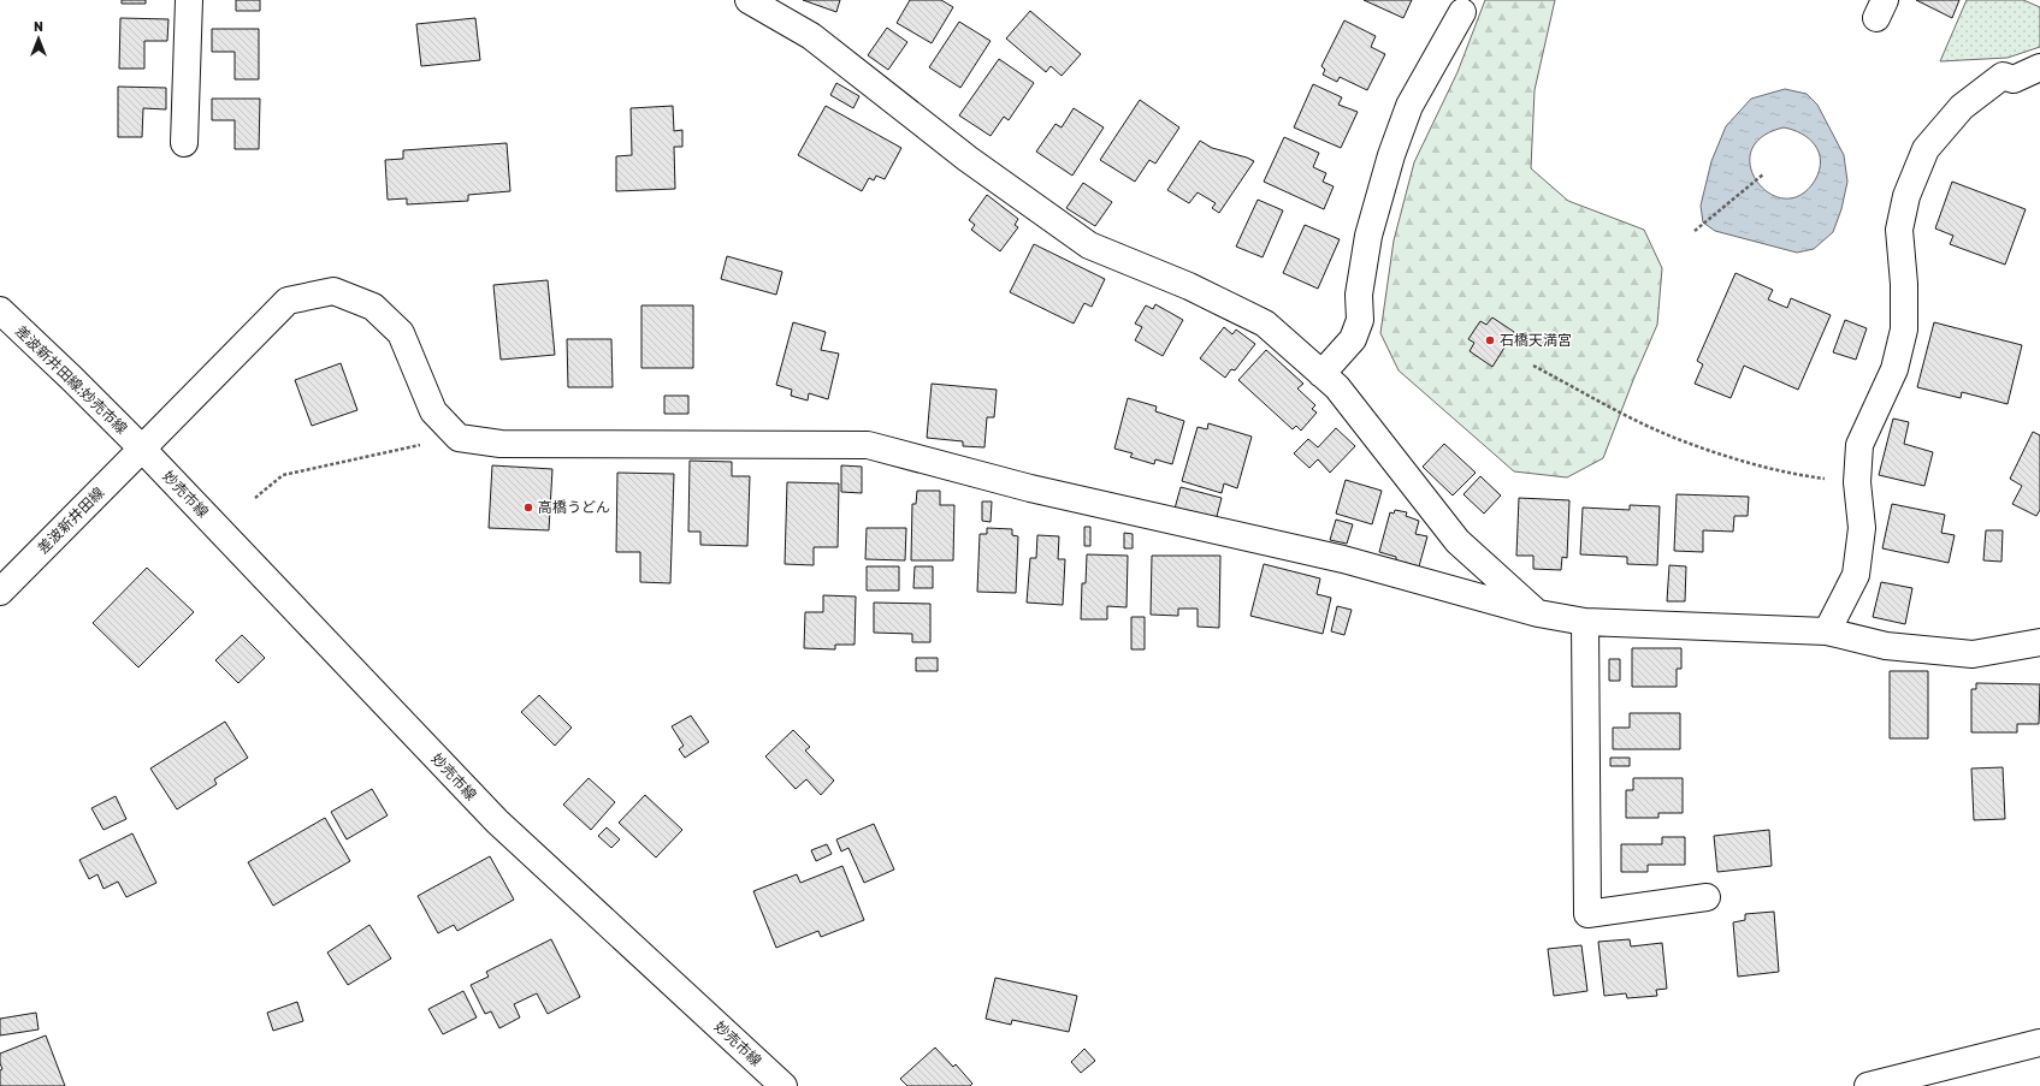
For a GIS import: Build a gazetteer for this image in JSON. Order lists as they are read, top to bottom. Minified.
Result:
{"streets":{"street":["差波新井田線;妙売市線","妙売市線","差波新井田線"]},"crossings":[["差波新井田線;妙売市線","妙売市線"],["差波新井田線;妙売市線","差波新井田線"],["妙売市線","差波新井田線"]],"places":["石橋天満宮","高橋うどん"],"north":"top"}
